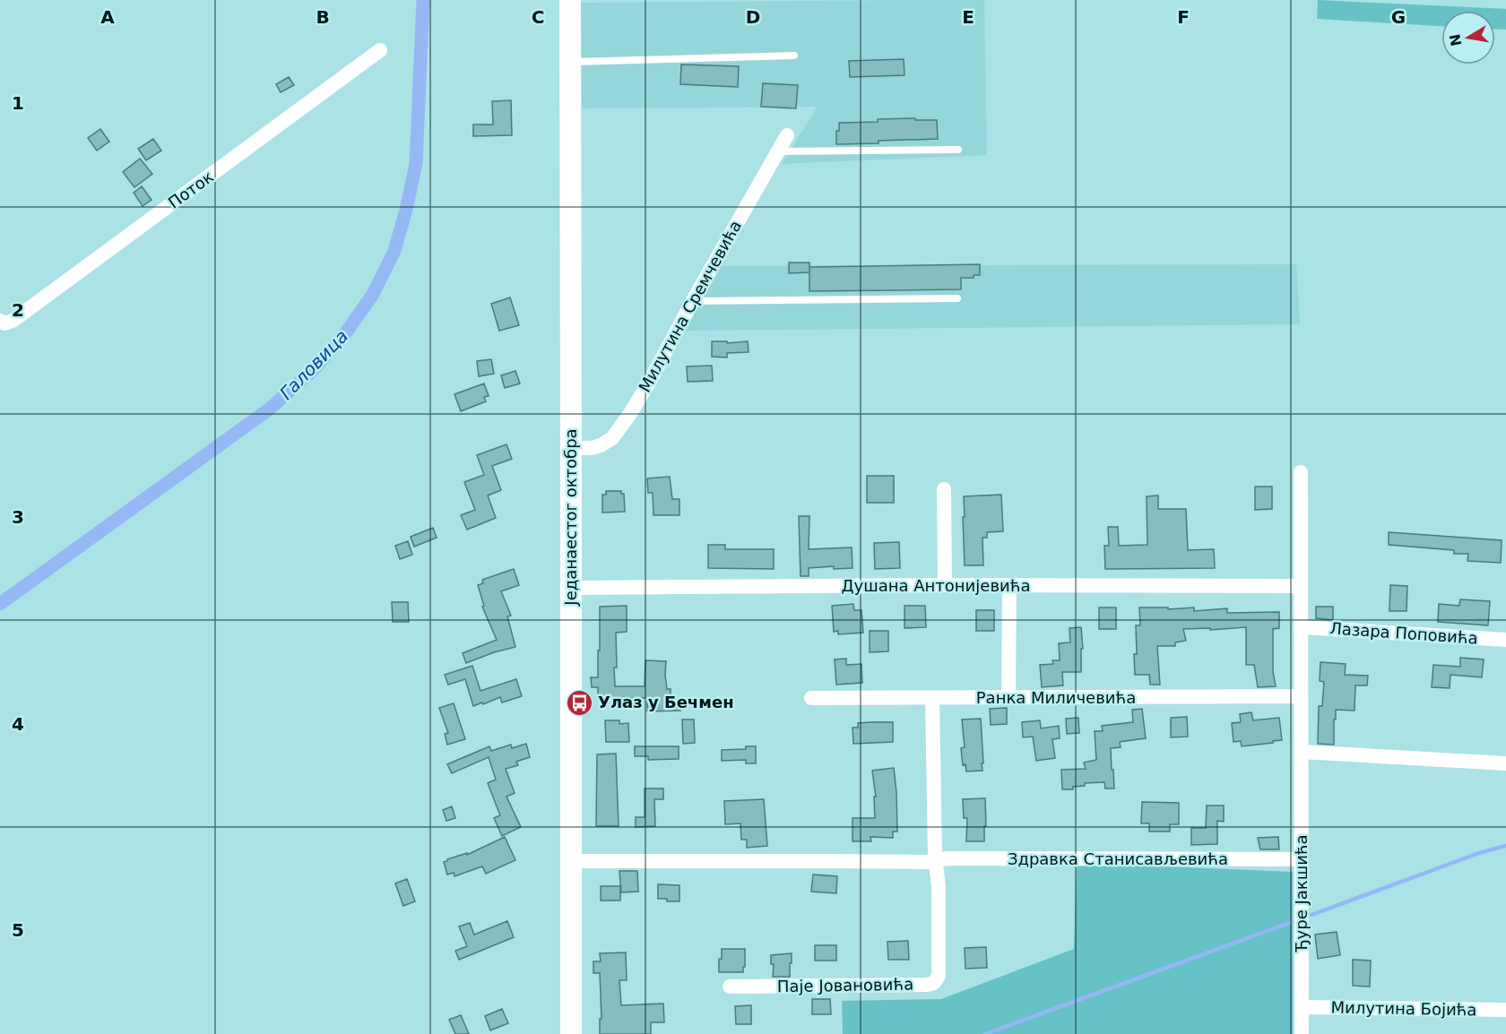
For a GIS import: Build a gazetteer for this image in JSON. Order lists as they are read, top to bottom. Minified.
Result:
{"streets":{"main road":["Једанаестог октобра"],"street":["Поток","Милутина Сремчевића","Душана Антонијевића","Лазара Поповића","Ранка Миличевића","Здравка Станисављевића","Ђуре Јакшића","Паје Јовановића","Милутина Бојића"]},"crossings":[["Милутина Сремчевића","Једанаестог октобра"],["Једанаестог октобра","Душана Антонијевића"],["Једанаестог октобра","Здравка Станисављевића"],["Душана Антонијевића","Ђуре Јакшића"],["Лазара Поповића","Ђуре Јакшића"],["Ранка Миличевића","Ђуре Јакшића"],["Здравка Станисављевића","Ђуре Јакшића"],["Здравка Станисављевића","Паје Јовановића"],["Ђуре Јакшића","Милутина Бојића"]],"water":["Галовица"],"places":{"bus stop":["Улаз у Бечмен"]},"north":"left","grid":{"columns":["A","B","C","D","E","F","G"],"rows":["1","2","3","4","5"]}}
